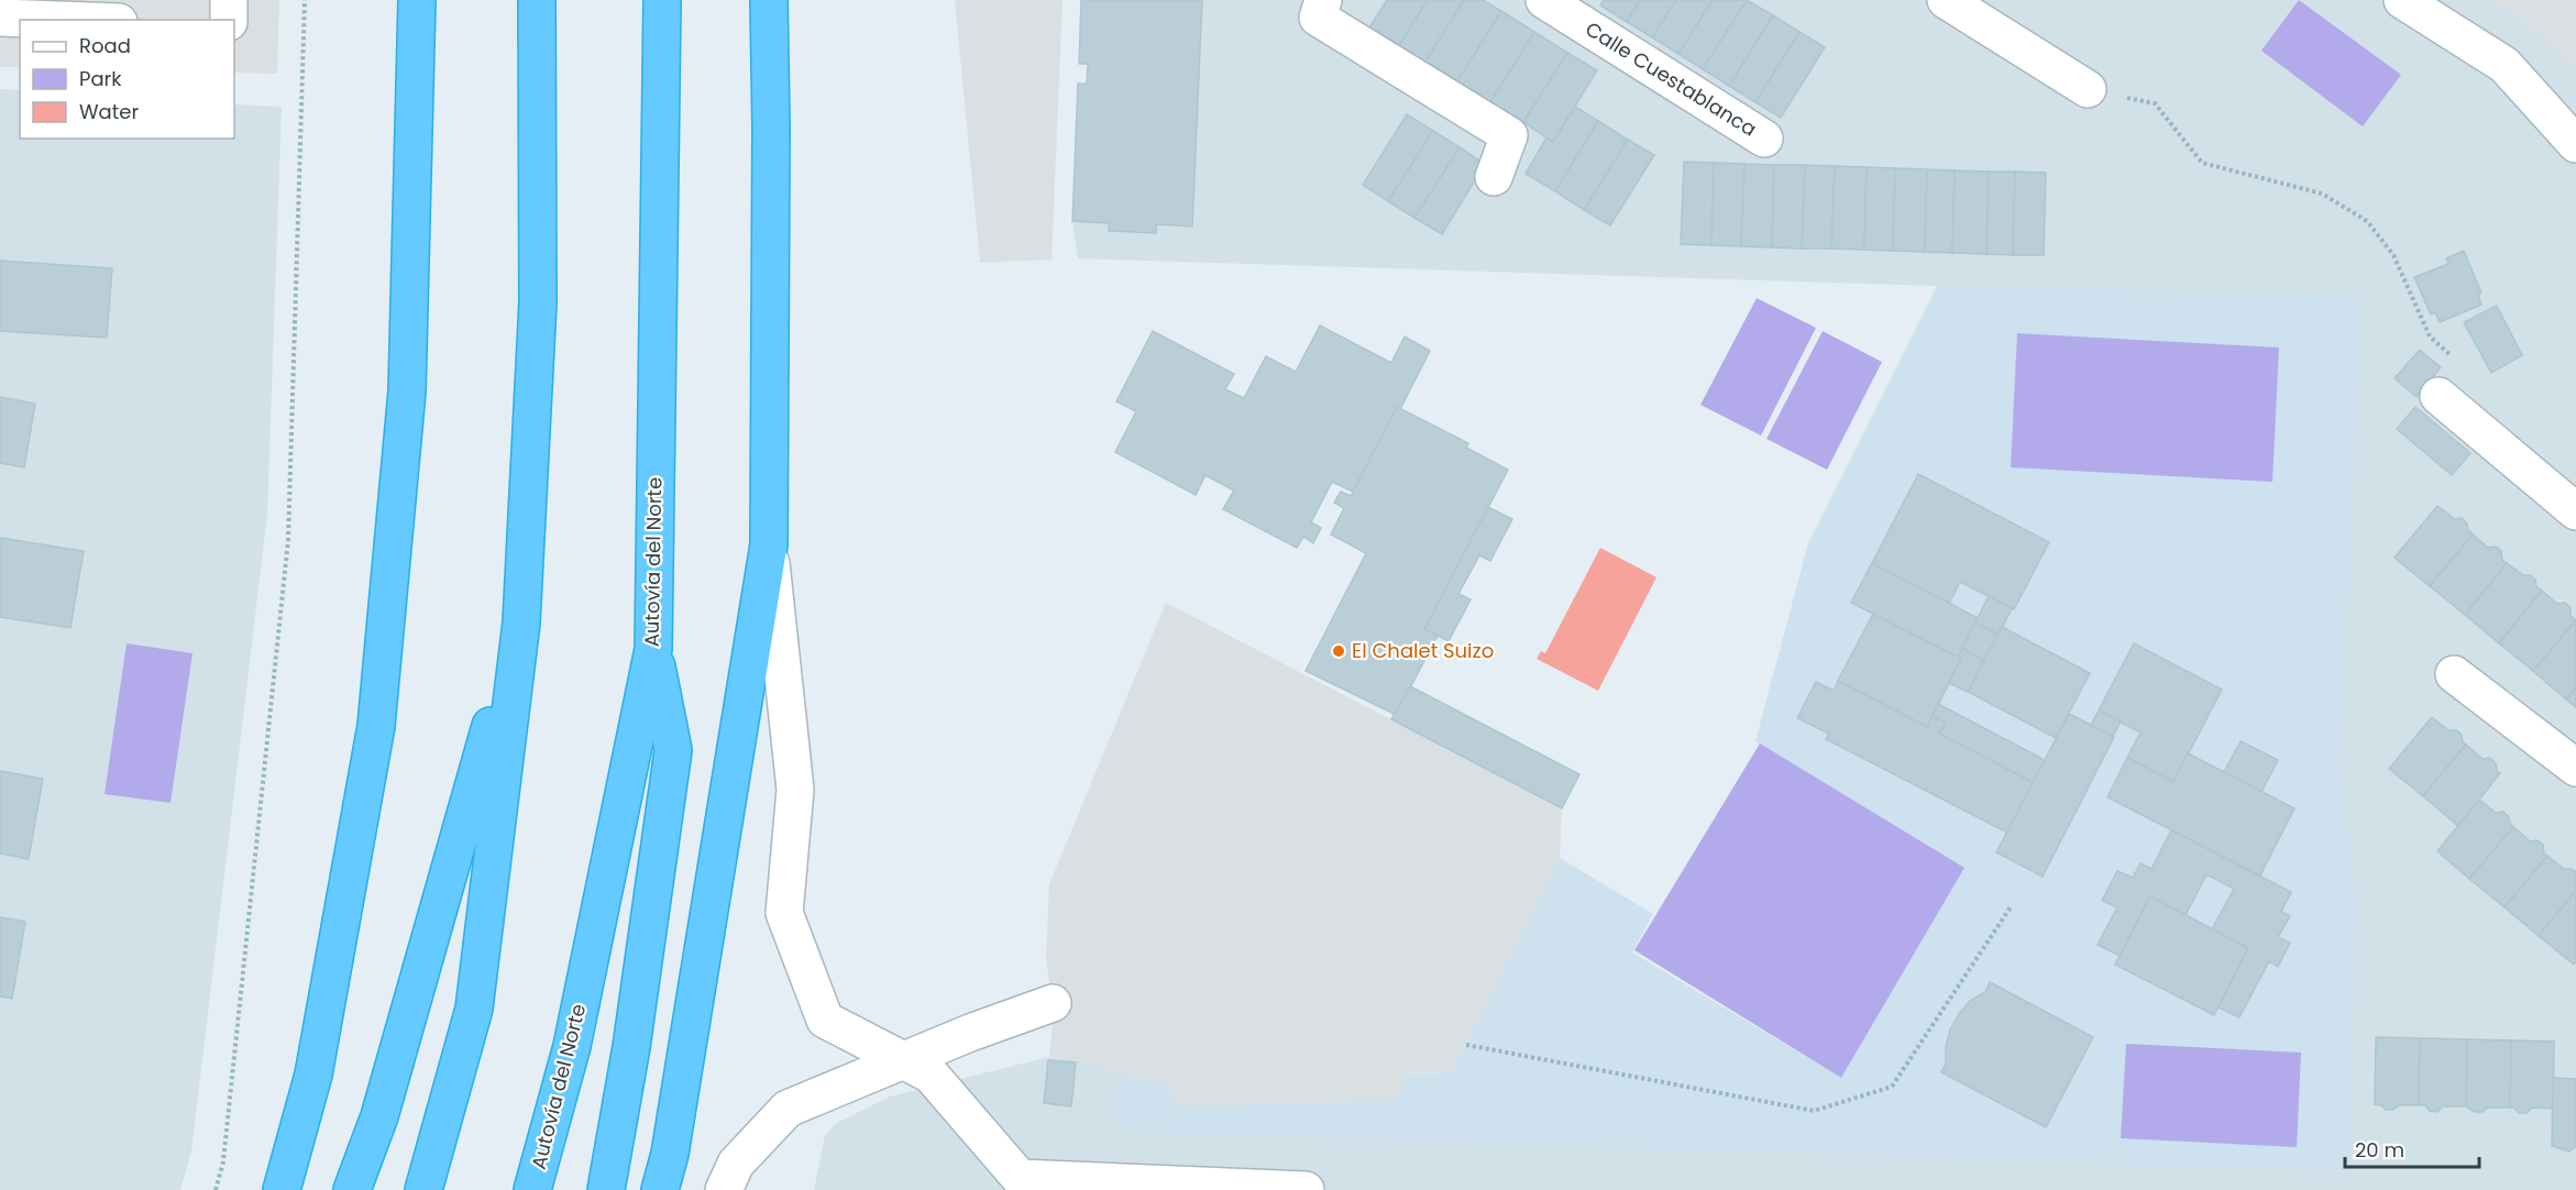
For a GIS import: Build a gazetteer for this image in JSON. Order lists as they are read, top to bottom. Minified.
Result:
{"streets":{"highway":["Autovía del Norte"],"street":["Calle Cuestablanca"]},"places":["El Chalet Suizo"],"legend":["Road","Park","Water"],"scale_bar":"20 m"}
